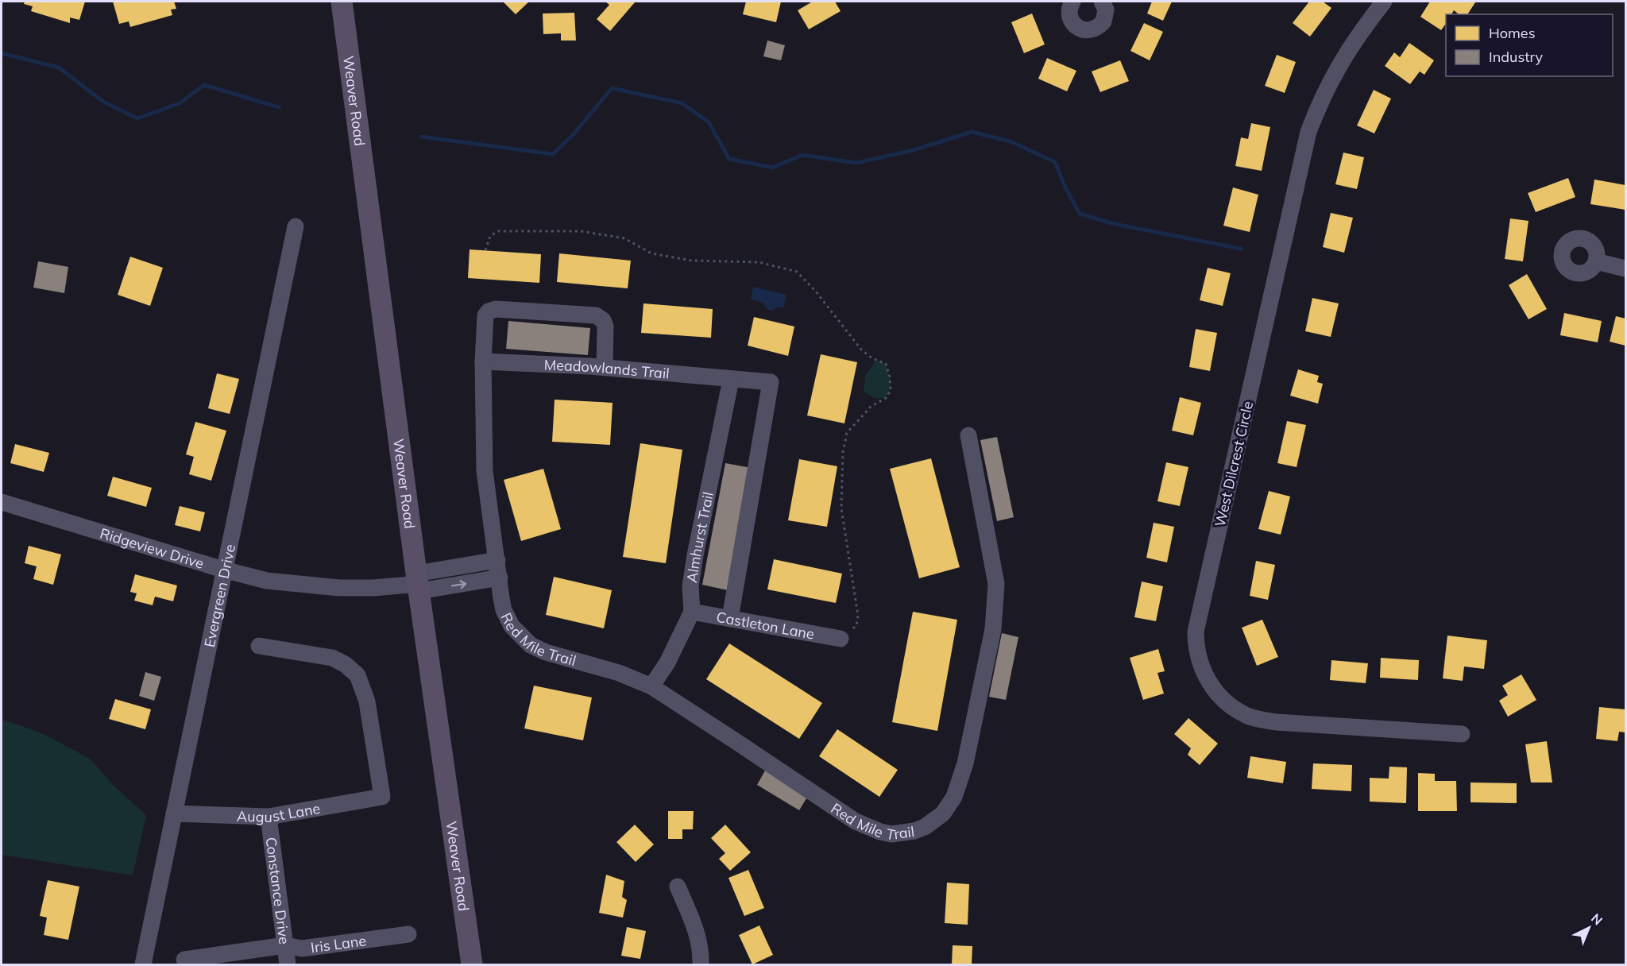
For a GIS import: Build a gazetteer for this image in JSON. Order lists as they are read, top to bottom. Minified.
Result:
{"streets":{"main road":["Weaver Road"],"street":["Meadowlands Trail","West Dilcrest Circle","Almhurst Trail","Ridgeview Drive","Evergreen Drive","Castleton Lane","Red Mile Trail","August Lane","Constance Drive","Iris Lane"]},"crossings":[["Weaver Road","Ridgeview Drive"],["Meadowlands Trail","Almhurst Trail"],["Meadowlands Trail","Castleton Lane"],["Meadowlands Trail","Red Mile Trail"],["Almhurst Trail","Castleton Lane"],["Almhurst Trail","Red Mile Trail"],["Ridgeview Drive","Evergreen Drive"],["Evergreen Drive","August Lane"],["August Lane","Constance Drive"],["Constance Drive","Iris Lane"]],"legend":["Homes","Industry"],"north":"top right"}
